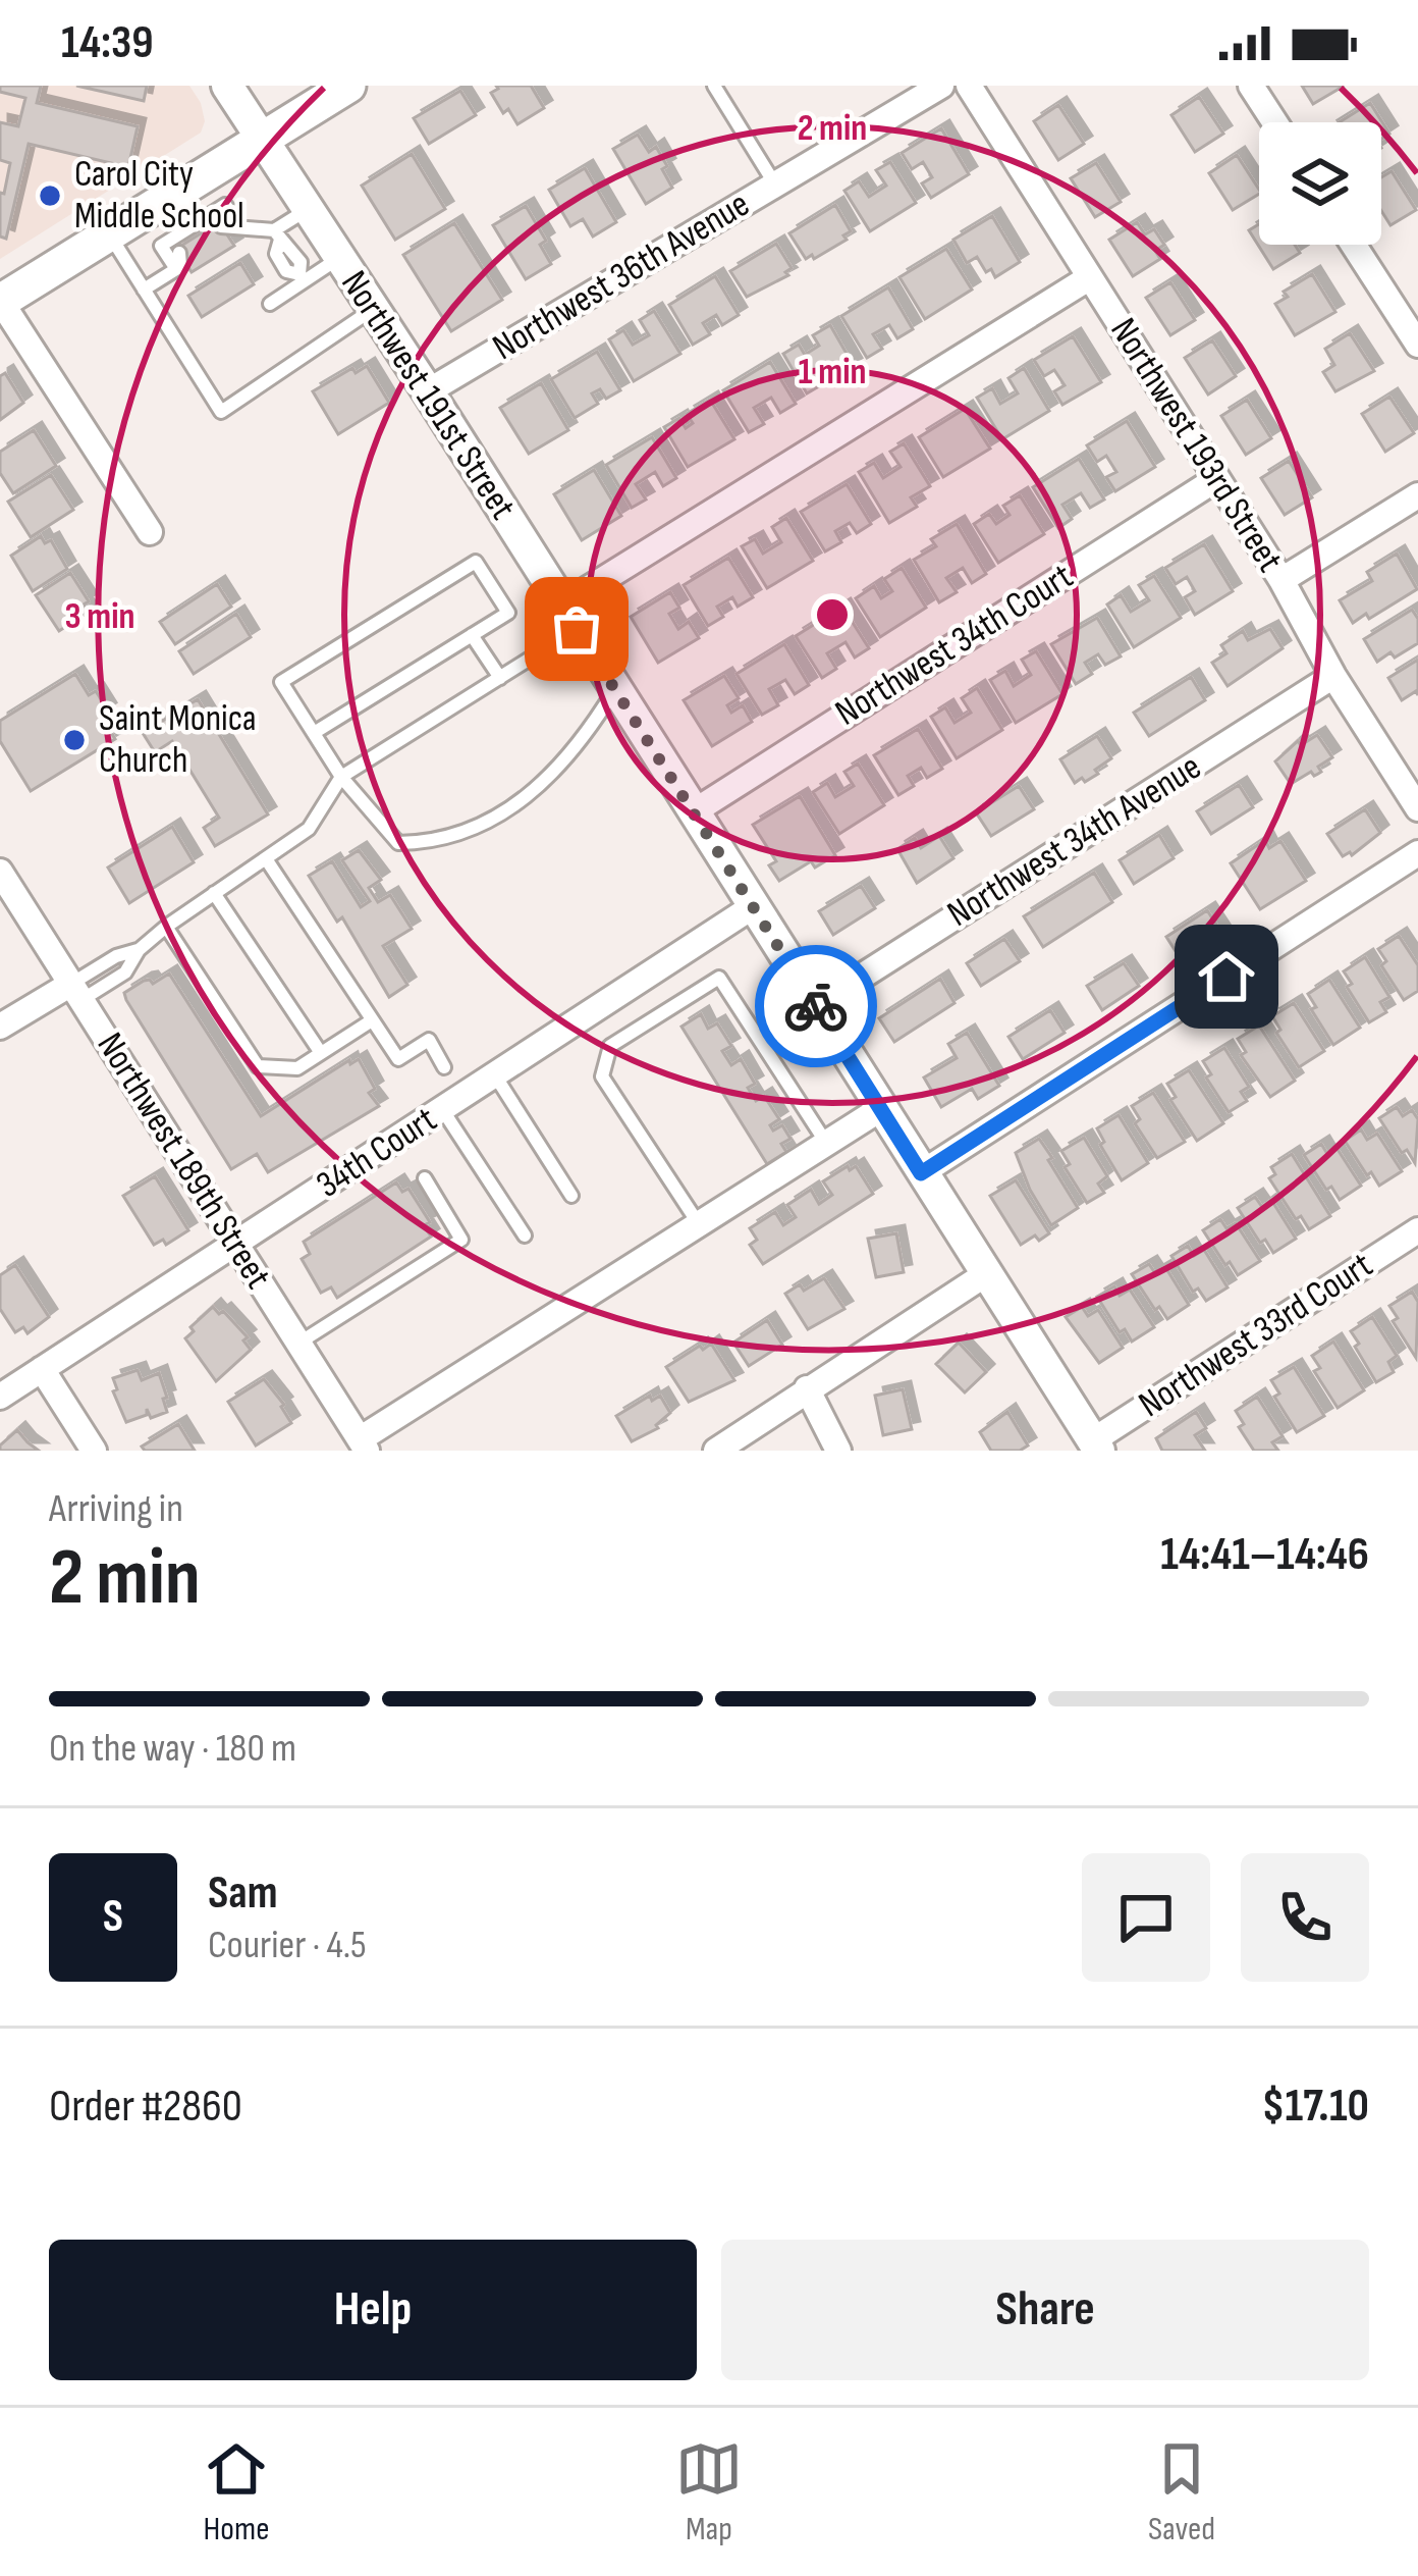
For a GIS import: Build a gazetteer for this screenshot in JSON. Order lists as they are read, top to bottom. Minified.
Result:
{"streets":{"street":["Northwest 36th Avenue","Northwest 191st Street","Northwest 193rd Street","Northwest 34th Court","Northwest 34th Avenue","34th Court","Northwest 189th Street","Northwest 33rd Court"]},"crossings":[["Northwest 36th Avenue","Northwest 191st Street"],["Northwest 191st Street","Northwest 34th Court"],["Northwest 191st Street","Northwest 34th Avenue"],["Northwest 191st Street","34th Court"],["Northwest 191st Street","Northwest 33rd Court"],["Northwest 193rd Street","Northwest 34th Court"],["Northwest 193rd Street","Northwest 34th Avenue"],["34th Court","Northwest 189th Street"]],"places":["Carol City Middle School","Saint Monica Church"],"page":{"status":"14:39","heading":["2 min","Arriving in","14:41–14:46"],"panel":["Sam","Courier · 4.5","Order #2860","$17.10"],"bar":"On the way · 180 m","round":"S","buttons":["Help","Share"],"tabs":["Home","Map","Saved"]},"rings":["2 min","1 min","3 min"]}
